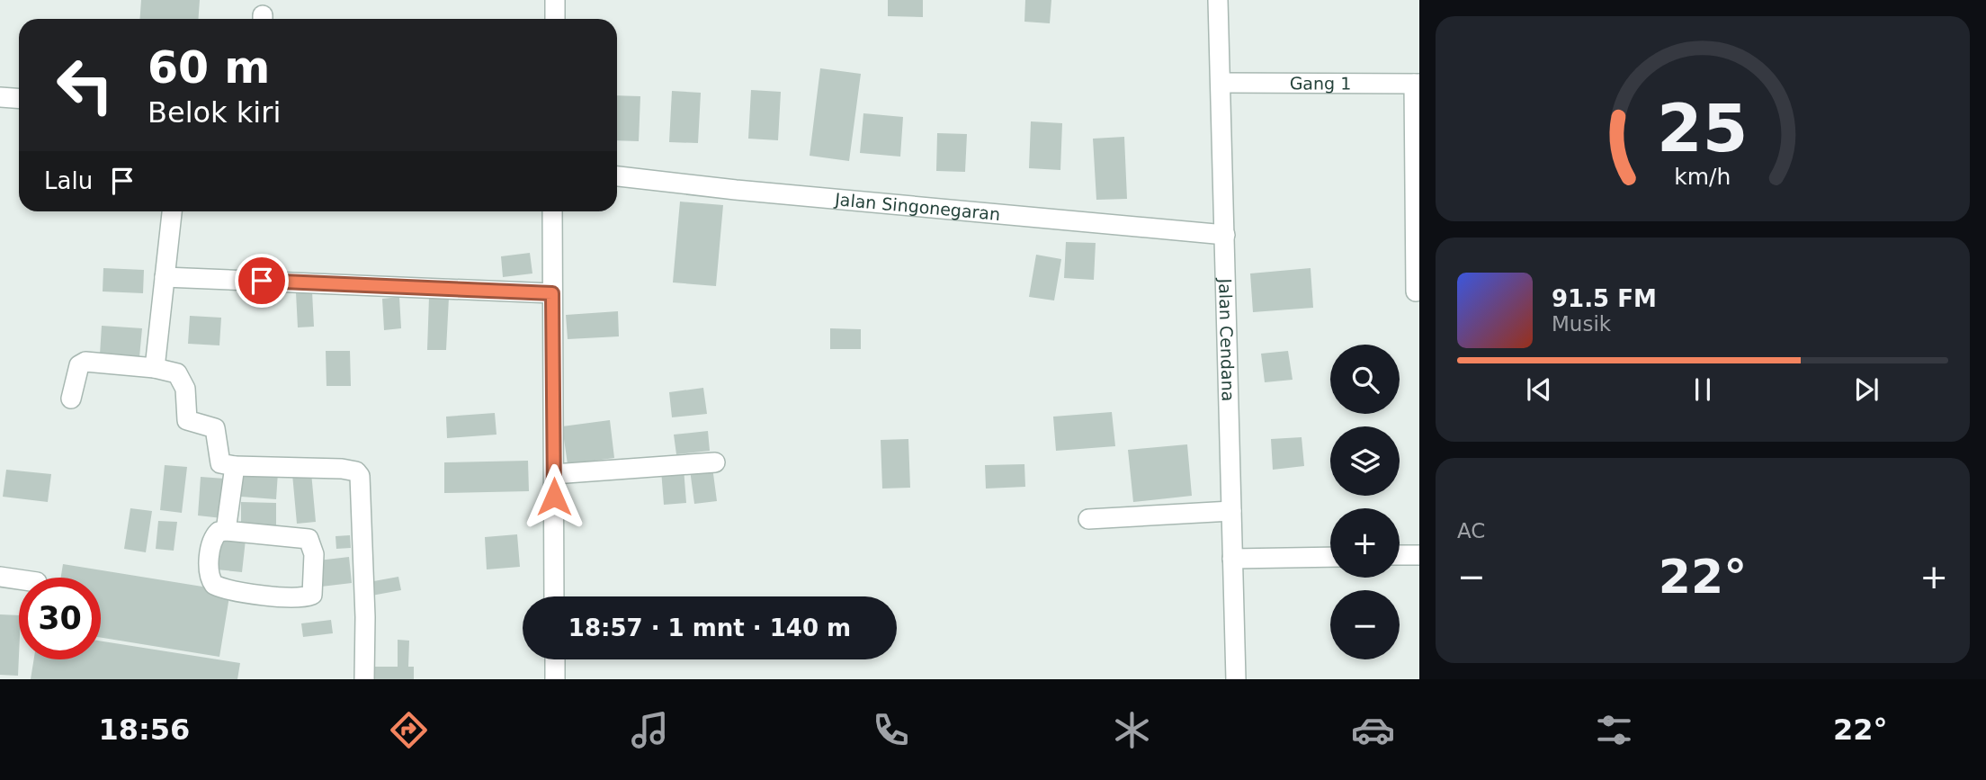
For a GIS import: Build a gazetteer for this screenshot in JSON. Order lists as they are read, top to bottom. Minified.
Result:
{"streets":{"street":["Gang 1","Jalan Singonegaran","Jalan Cendana"]},"crossings":[["Gang 1","Jalan Cendana"],["Jalan Singonegaran","Jalan Cendana"]],"page":{"turn":["60 m","Belok kiri"],"then":"Lalu","song":["91.5 FM","Musik"],"map_buttons":["+","−"],"tile":"AC","heat":["−","22°","+"],"limit":"30","trip":"18:57 · 1 mnt · 140 m","tabs":["18:56","22°"],"gauge":["25","km/h"]}}
